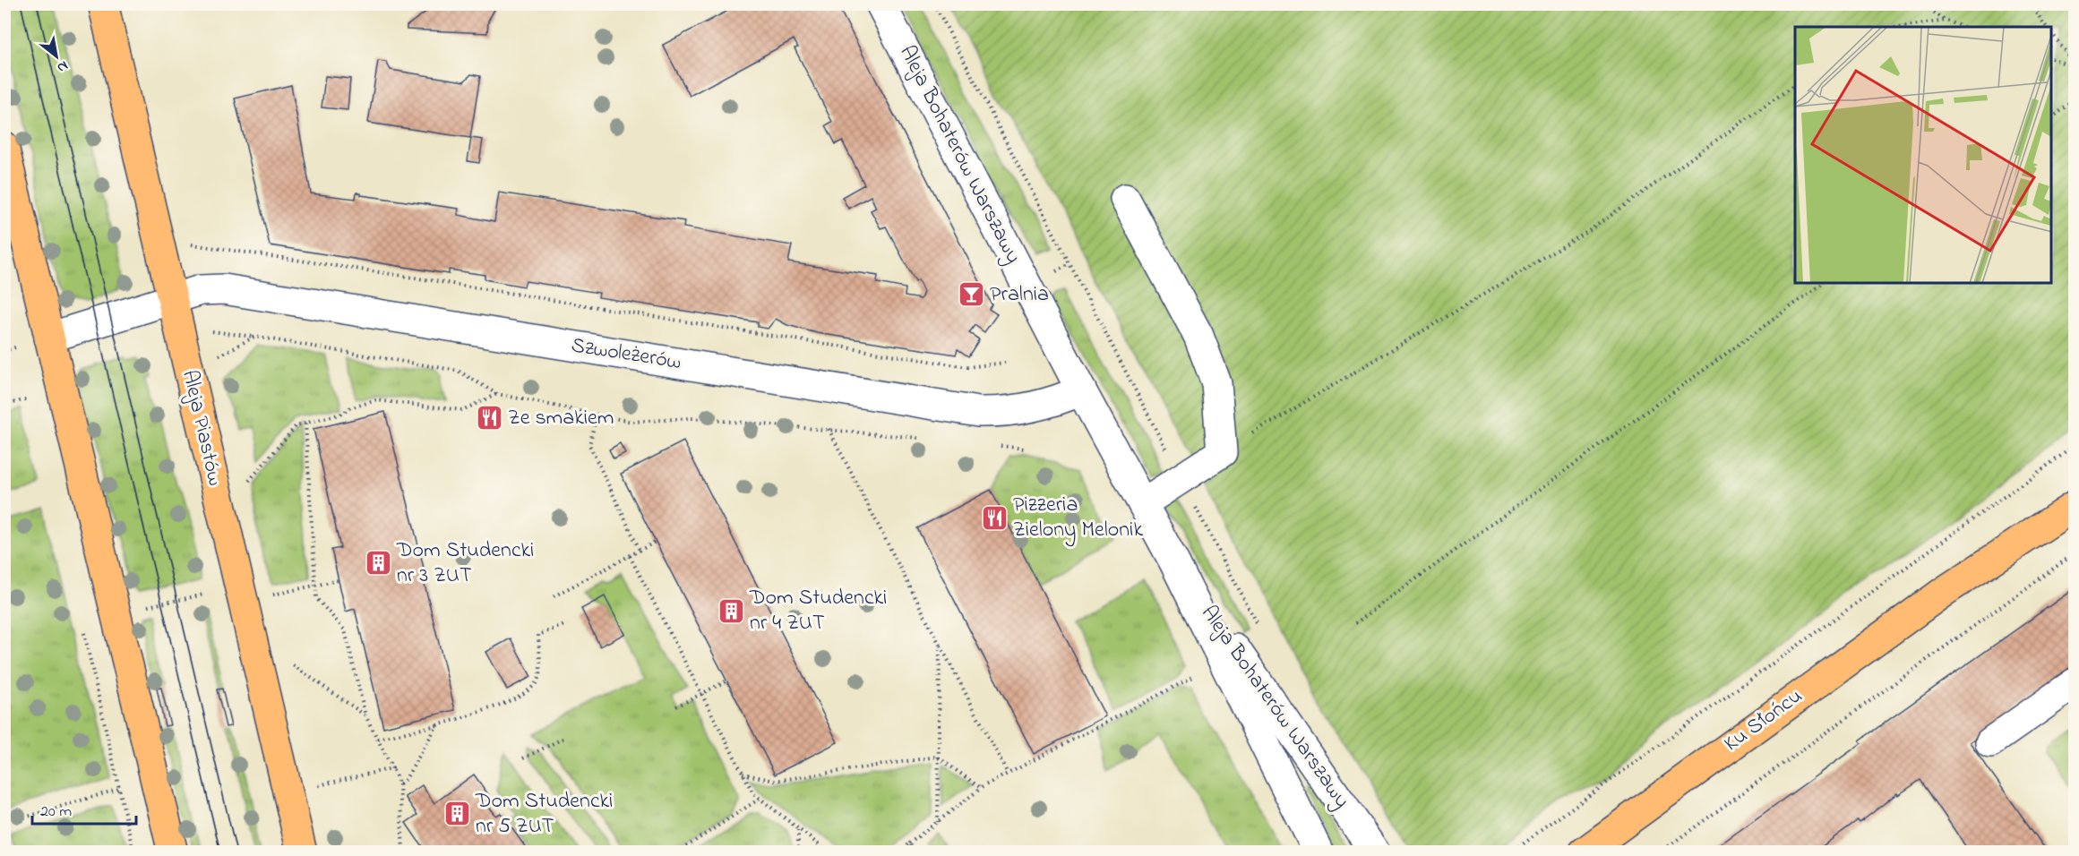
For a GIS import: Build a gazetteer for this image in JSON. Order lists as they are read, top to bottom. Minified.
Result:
{"streets":{"main road":["Aleja Piastów","Ku Słońcu"],"street":["Aleja Bohaterów Warszawy","Szwoleżerów"]},"crossings":[["Aleja Bohaterów Warszawy","Szwoleżerów"],["Szwoleżerów","Aleja Piastów"]],"places":{"bar":["Pralnia"],"restaurant":["Ze smakiem","Pizzeria Zielony Melonik"],"building":["Dom Studencki nr 3 ZUT","Dom Studencki nr 4 ZUT","Dom Studencki nr 5 ZUT"]},"scale_bar":"20 m","north":"bottom right"}
